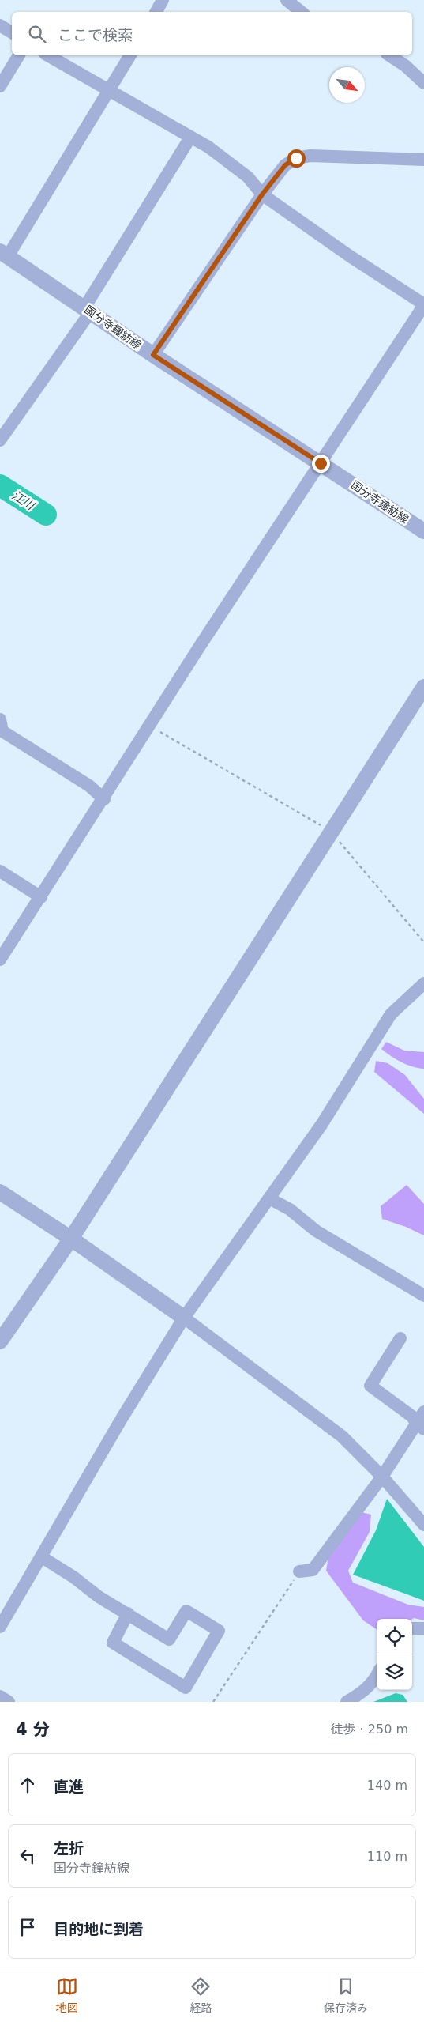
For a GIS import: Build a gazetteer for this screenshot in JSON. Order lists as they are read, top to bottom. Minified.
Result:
{"streets":{"street":["国分寺鐘紡線"]},"water":["江川"],"north":"bottom right","page":{"search":"ここで検索","heading":["4 分","徒歩 · 250 m"],"list":[["直進","140 m"],["左折","国分寺鐘紡線","110 m"],"目的地に到着"],"nav":["地図","経路","保存済み"]}}
